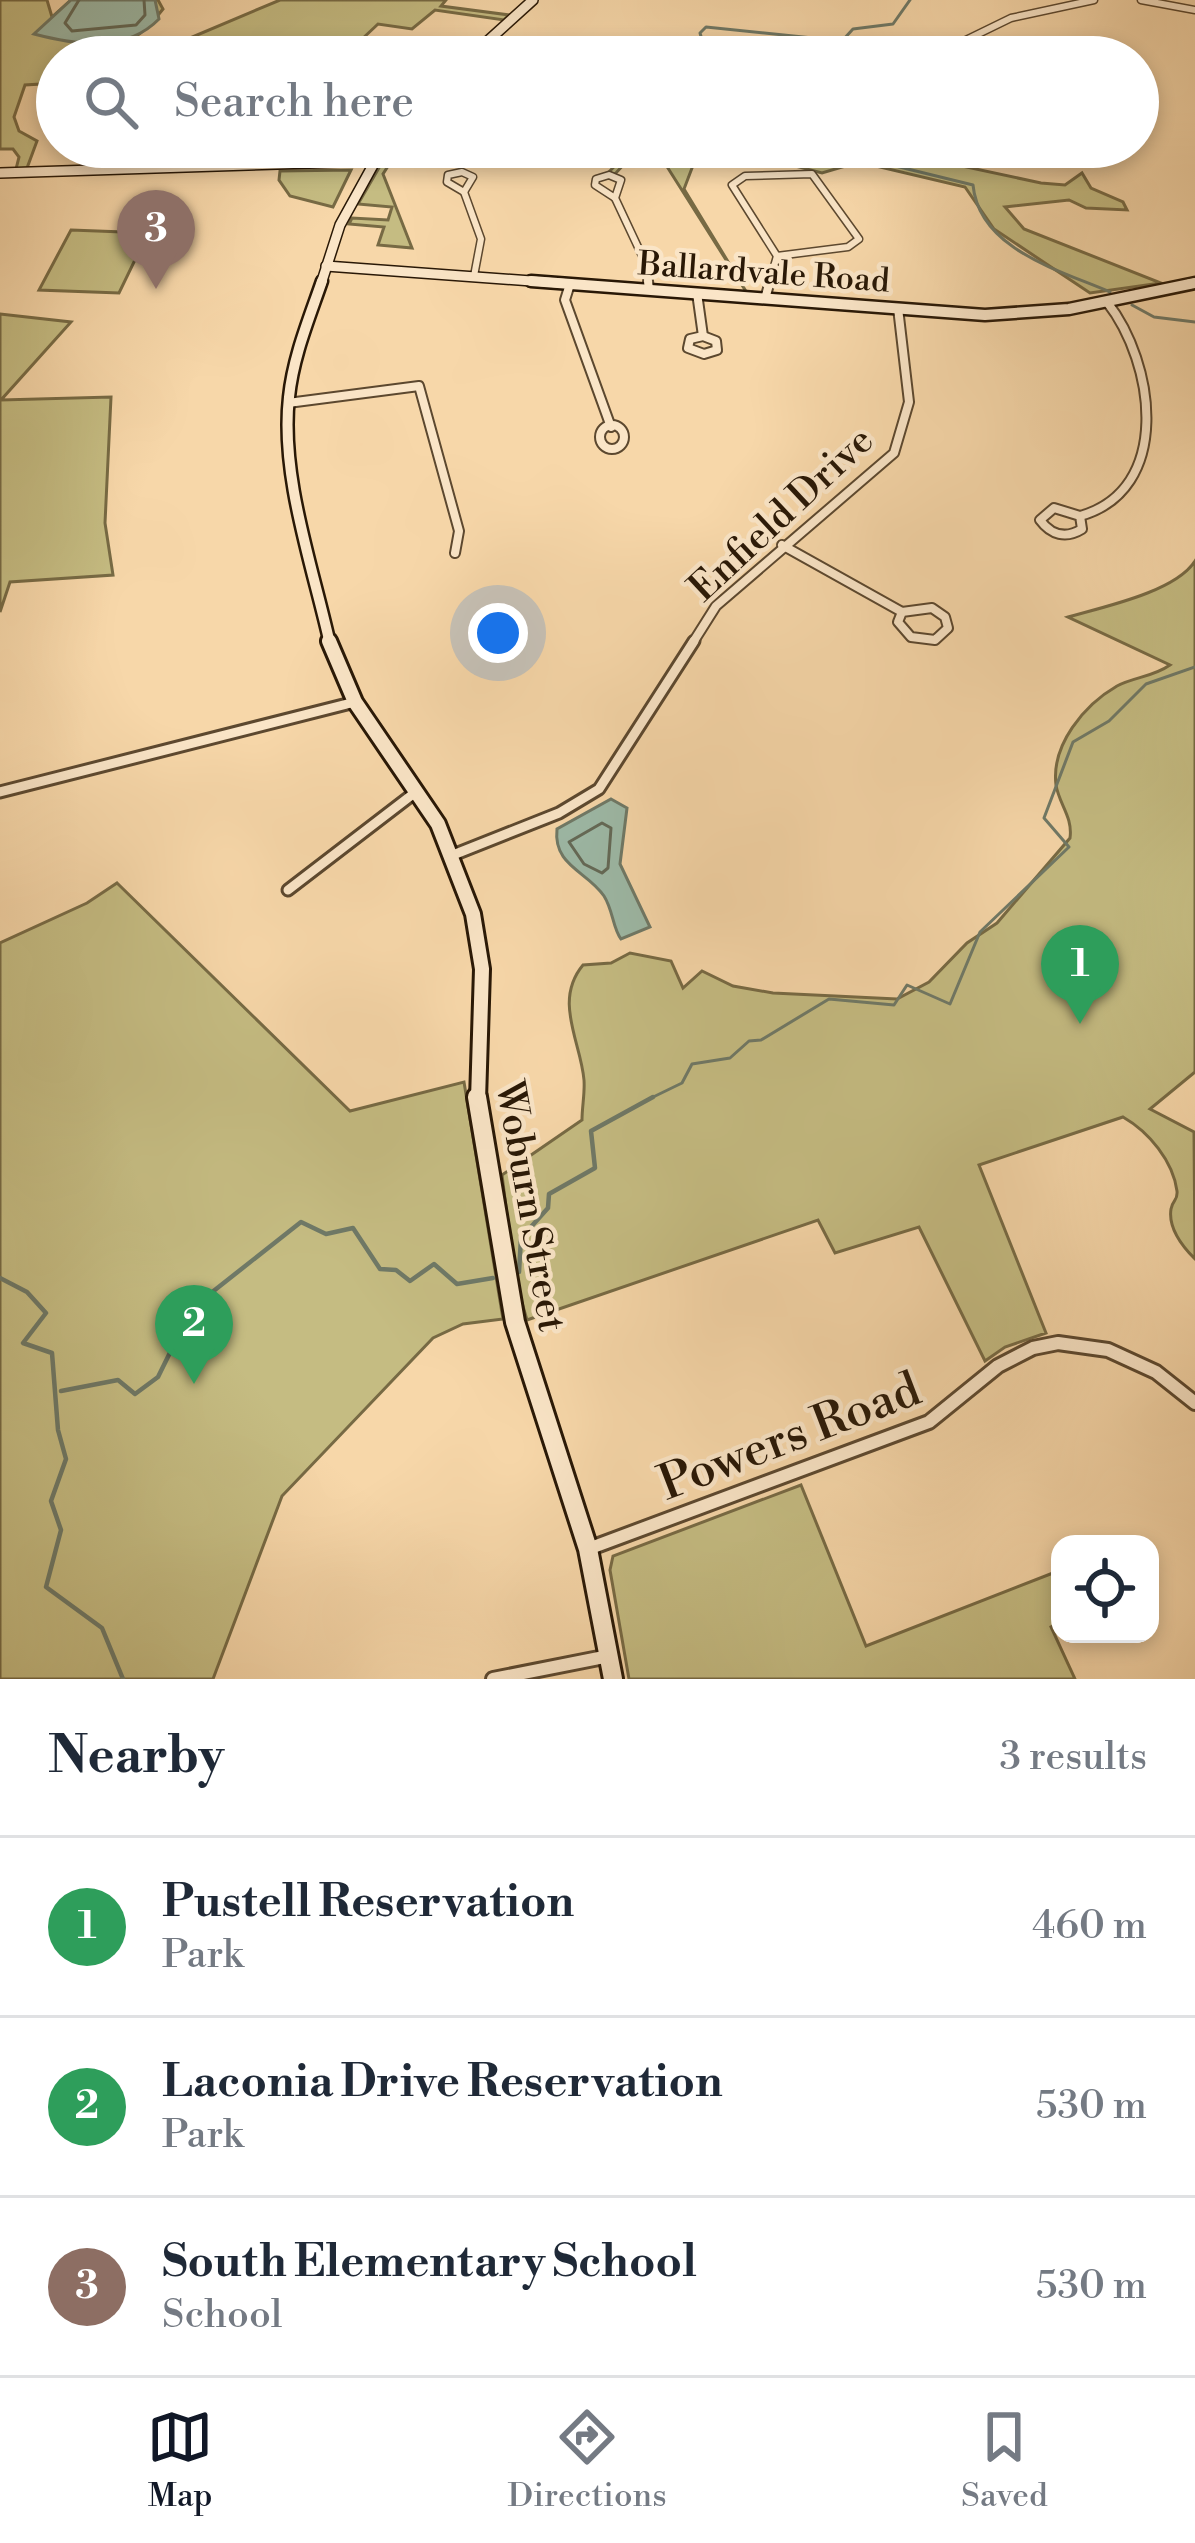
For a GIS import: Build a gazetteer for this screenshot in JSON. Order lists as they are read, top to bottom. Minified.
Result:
{"streets":{"street":["Ballardvale Road","Enfield Drive","Woburn Street","Powers Road"]},"crossings":[["Ballardvale Road","Enfield Drive"],["Ballardvale Road","Woburn Street"],["Enfield Drive","Woburn Street"],["Woburn Street","Powers Road"]],"page":{"search":"Search here","pins":["3","1","2"],"heading":["Nearby","3 results"],"list":[{"mark":"1","name":"Pustell Reservation","note":"Park","value":"460 m"},{"mark":"2","name":"Laconia Drive Reservation","note":"Park","value":"530 m"},{"mark":"3","name":"South Elementary School","note":"School","value":"530 m"}],"nav":["Map","Directions","Saved"]}}
